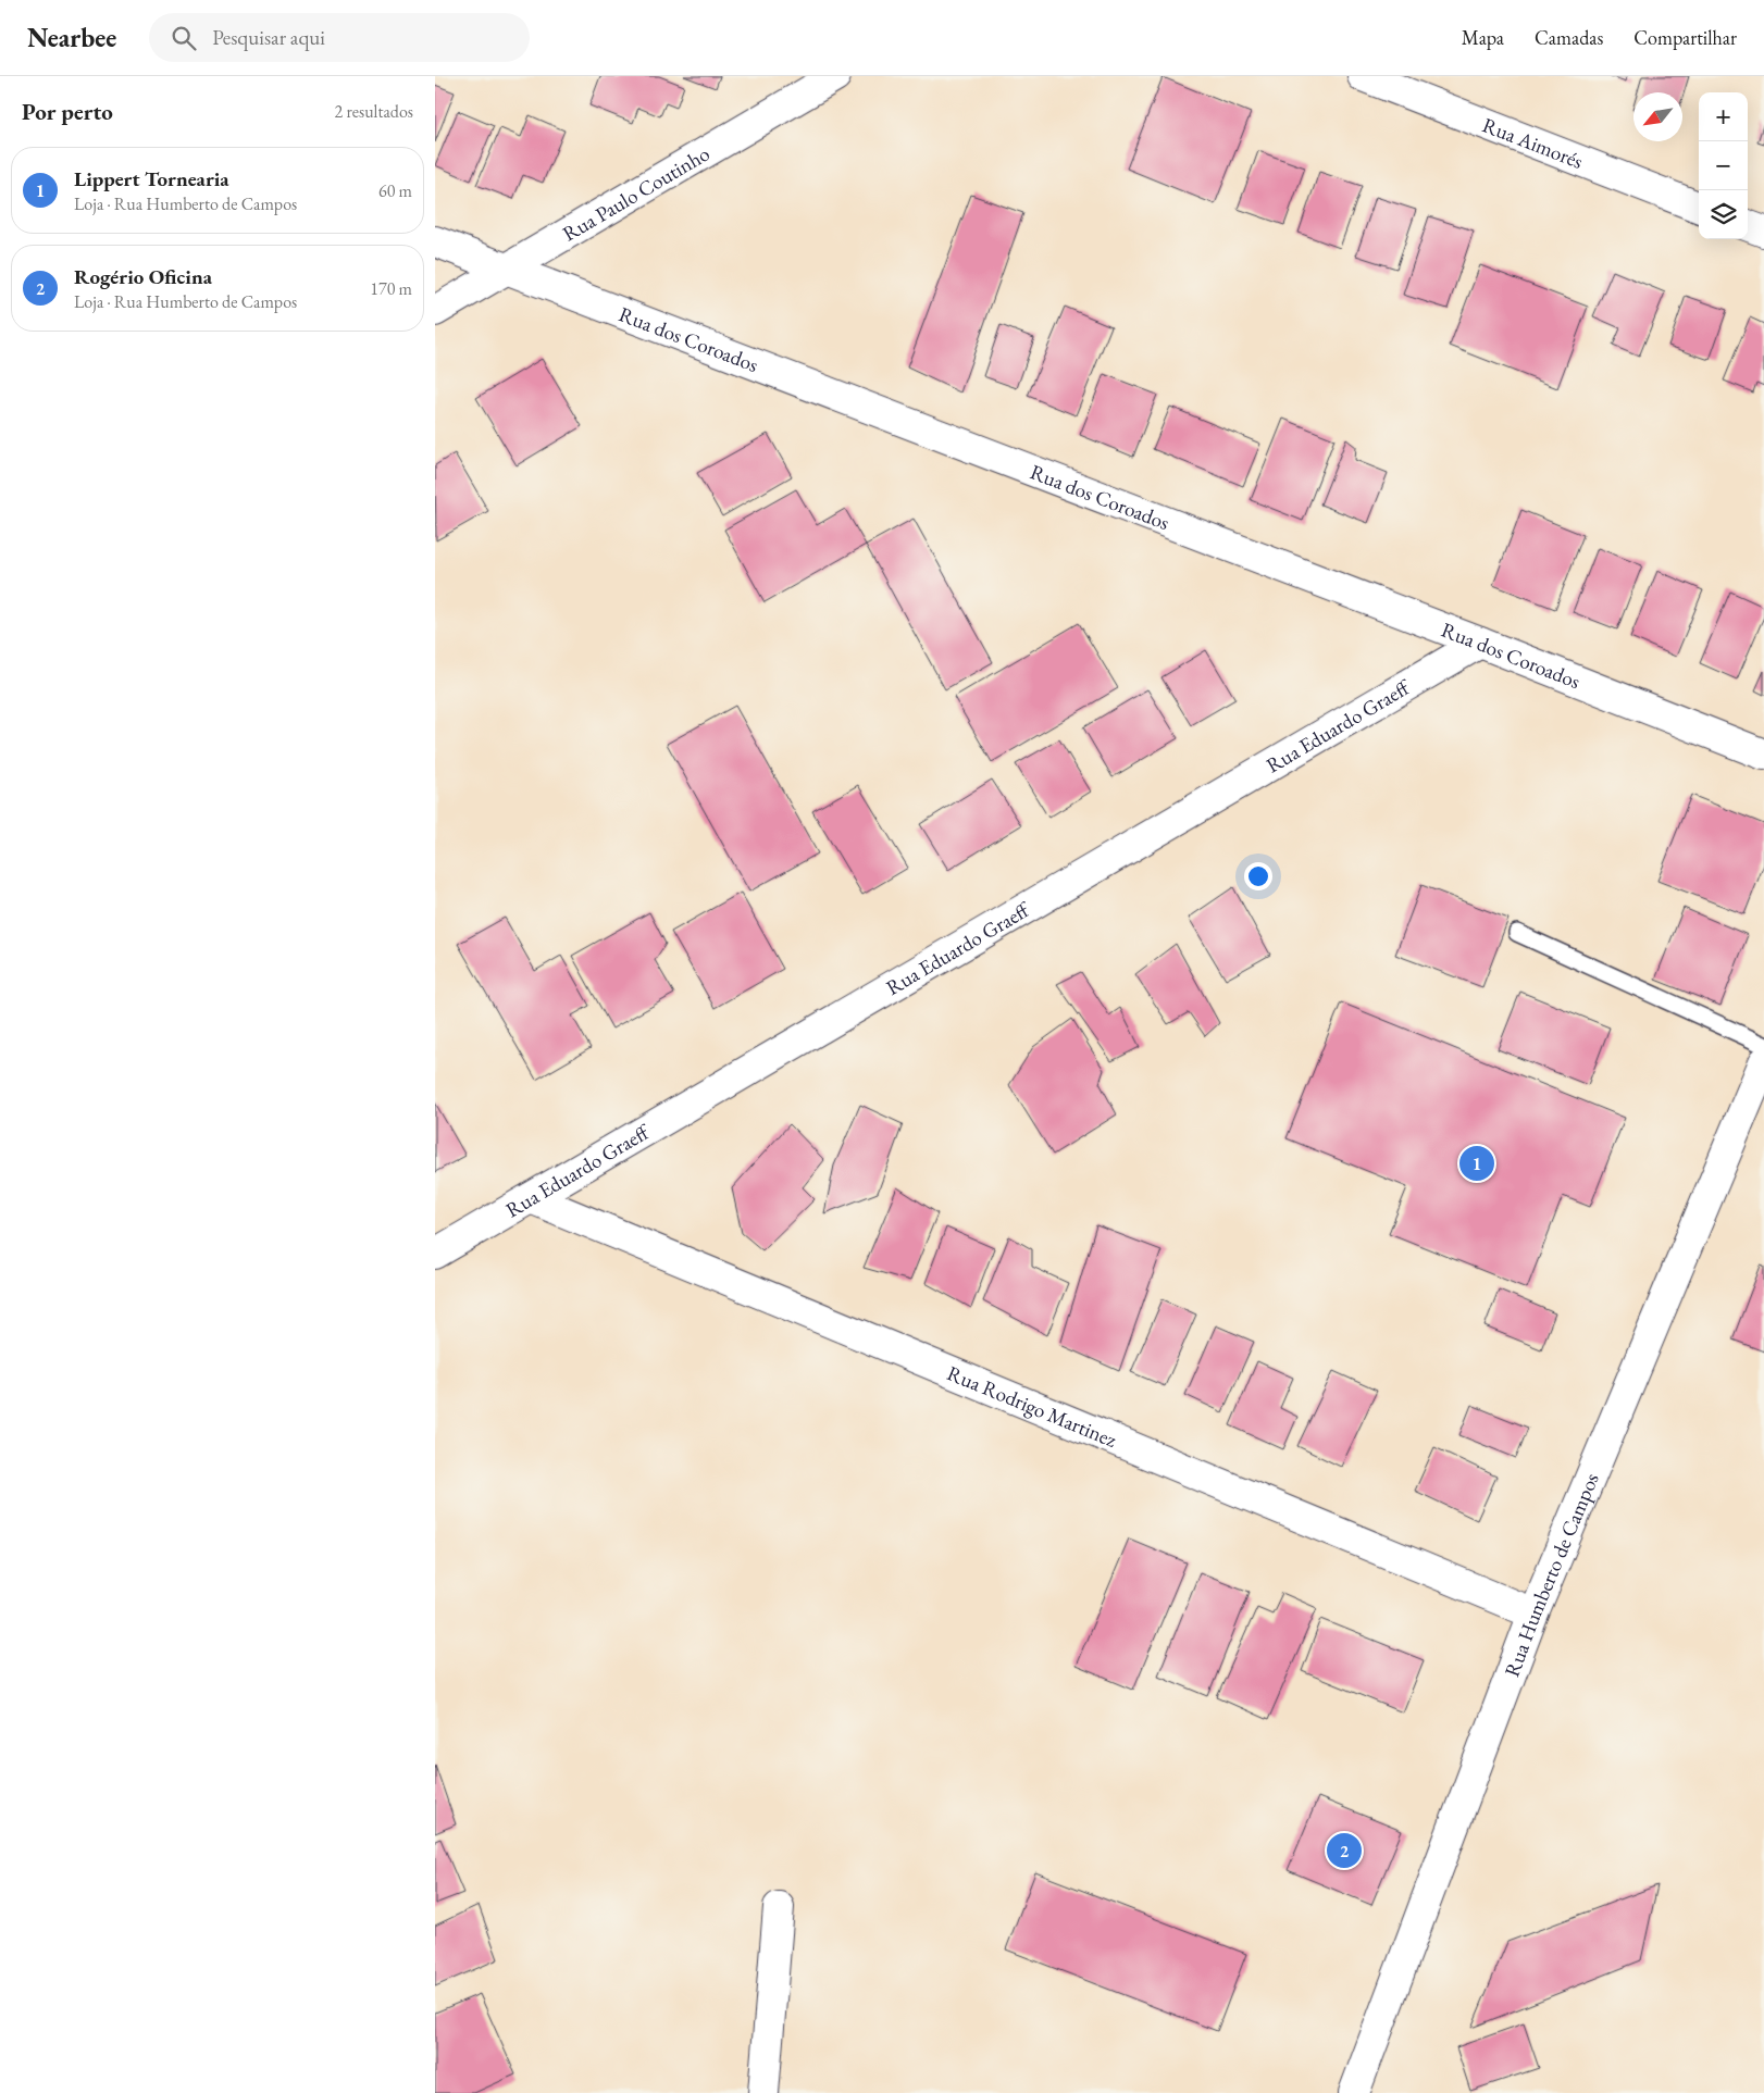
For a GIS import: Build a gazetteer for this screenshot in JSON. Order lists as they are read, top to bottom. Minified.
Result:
{"streets":{"street":["Rua Aimorés","Rua Paulo Coutinho","Rua dos Coroados","Rua Eduardo Graeff","Rua Rodrigo Martinez","Rua Humberto de Campos"]},"crossings":[["Rua Paulo Coutinho","Rua dos Coroados"],["Rua dos Coroados","Rua Eduardo Graeff"],["Rua Eduardo Graeff","Rua Rodrigo Martinez"],["Rua Rodrigo Martinez","Rua Humberto de Campos"]],"north":"bottom left","page":{"header":"Nearbee","search":"Pesquisar aqui","nav":["Mapa","Camadas","Compartilhar"],"heading":["Por perto","2 resultados"],"map_buttons":["+","−"],"list":[{"mark":"1","name":"Lippert Tornearia","note":"Loja · Rua Humberto de Campos","value":"60 m"},{"mark":"2","name":"Rogério Oficina","note":"Loja · Rua Humberto de Campos","value":"170 m"}],"pins":["1","2"]}}
